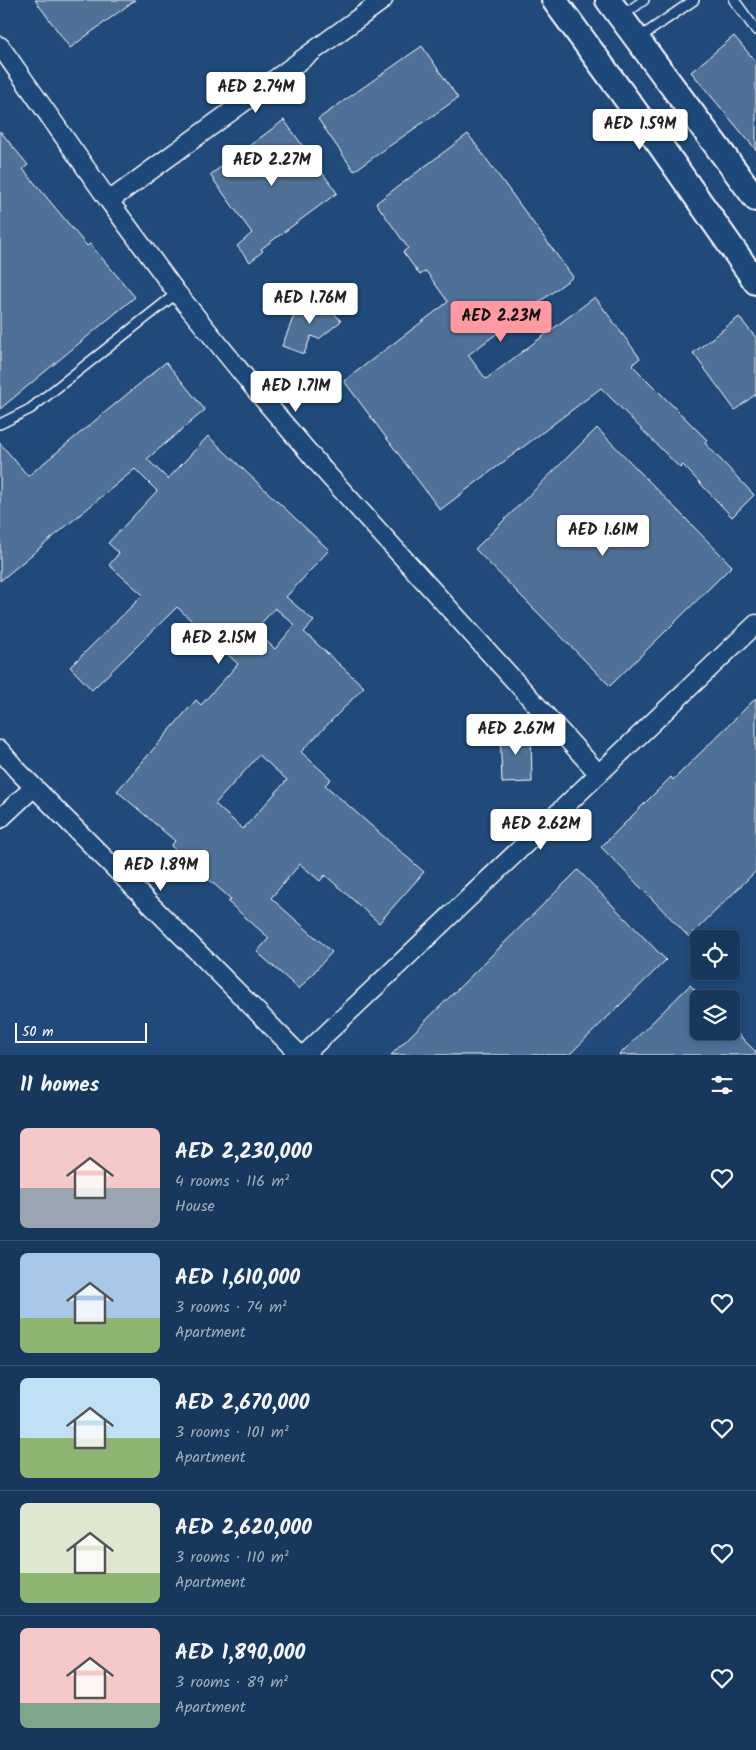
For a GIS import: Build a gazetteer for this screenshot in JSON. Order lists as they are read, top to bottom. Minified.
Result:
{"scale_bar":"50 m","page":{"price":["AED 2.74M","AED 1.59M","AED 2.27M","AED 1.76M","AED 2.23M","AED 1.71M","AED 1.61M","AED 2.15M","AED 2.67M","AED 2.62M","AED 1.89M"],"scale":"50 m","heading":"11 homes","list":[{"name":"AED 2,230,000","note":"4 rooms · 116 m² · House"},{"name":"AED 1,610,000","note":"3 rooms · 74 m² · Apartment"},{"name":"AED 2,670,000","note":"3 rooms · 101 m² · Apartment"},{"name":"AED 2,620,000","note":"3 rooms · 110 m² · Apartment"},{"name":"AED 1,890,000","note":"3 rooms · 89 m² · Apartment"}]}}
